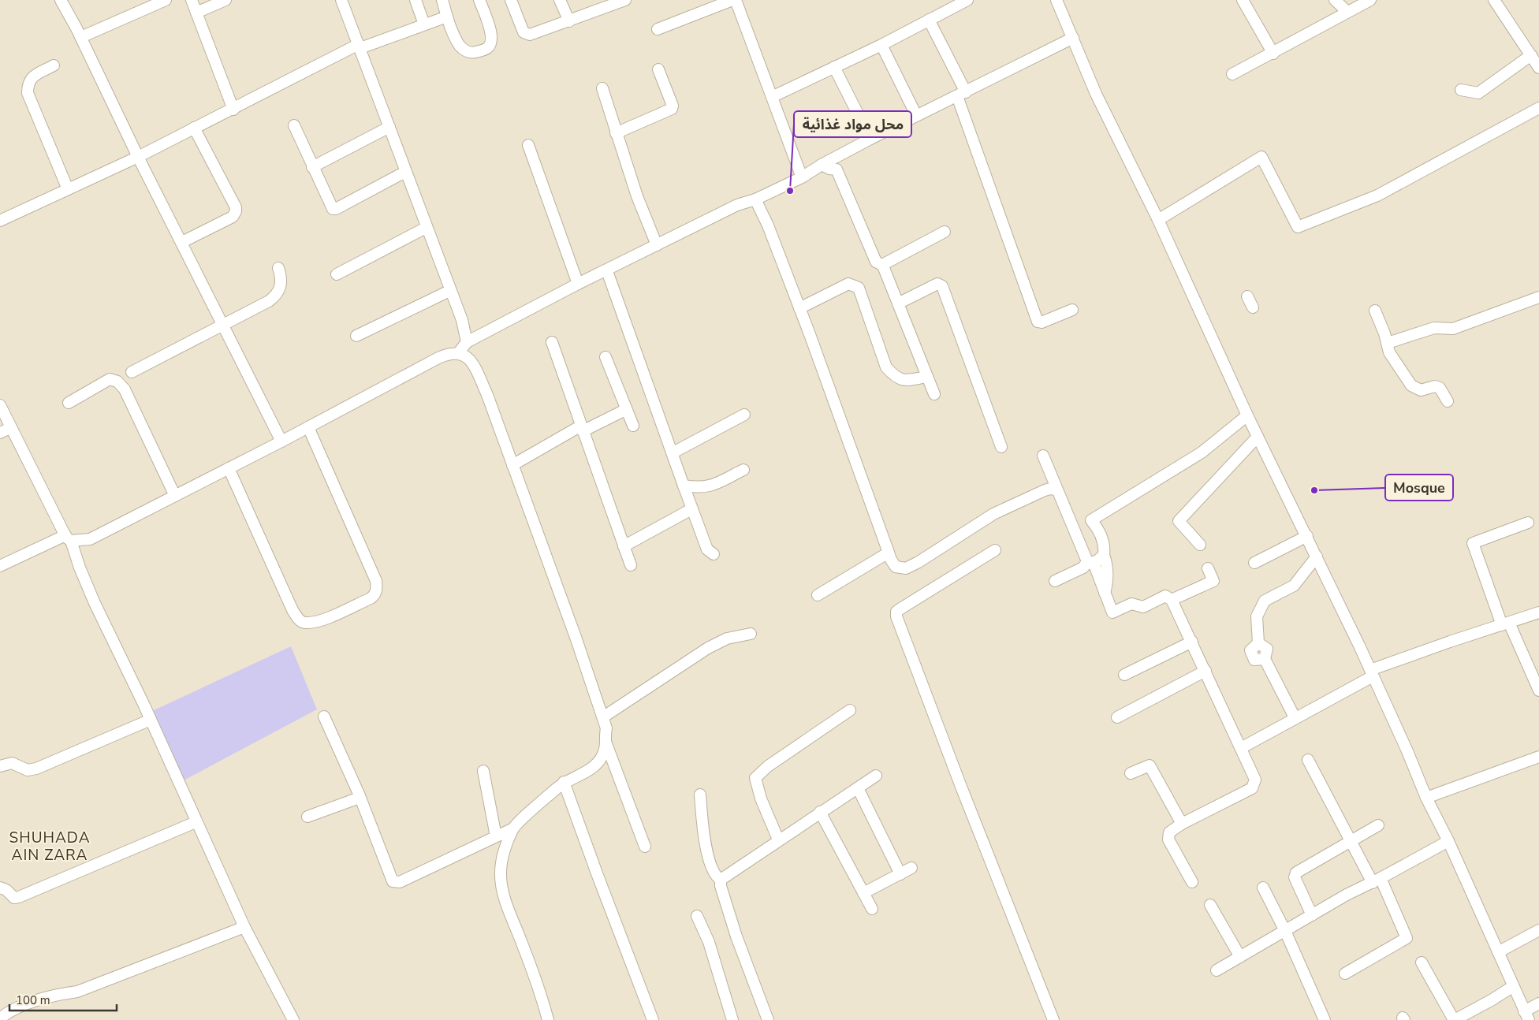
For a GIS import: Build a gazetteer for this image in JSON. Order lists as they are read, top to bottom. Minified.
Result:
{"districts":["SHUHADA AIN ZARA"],"places":["محل مواد غذائية","Mosque"],"scale_bar":"100 m"}
